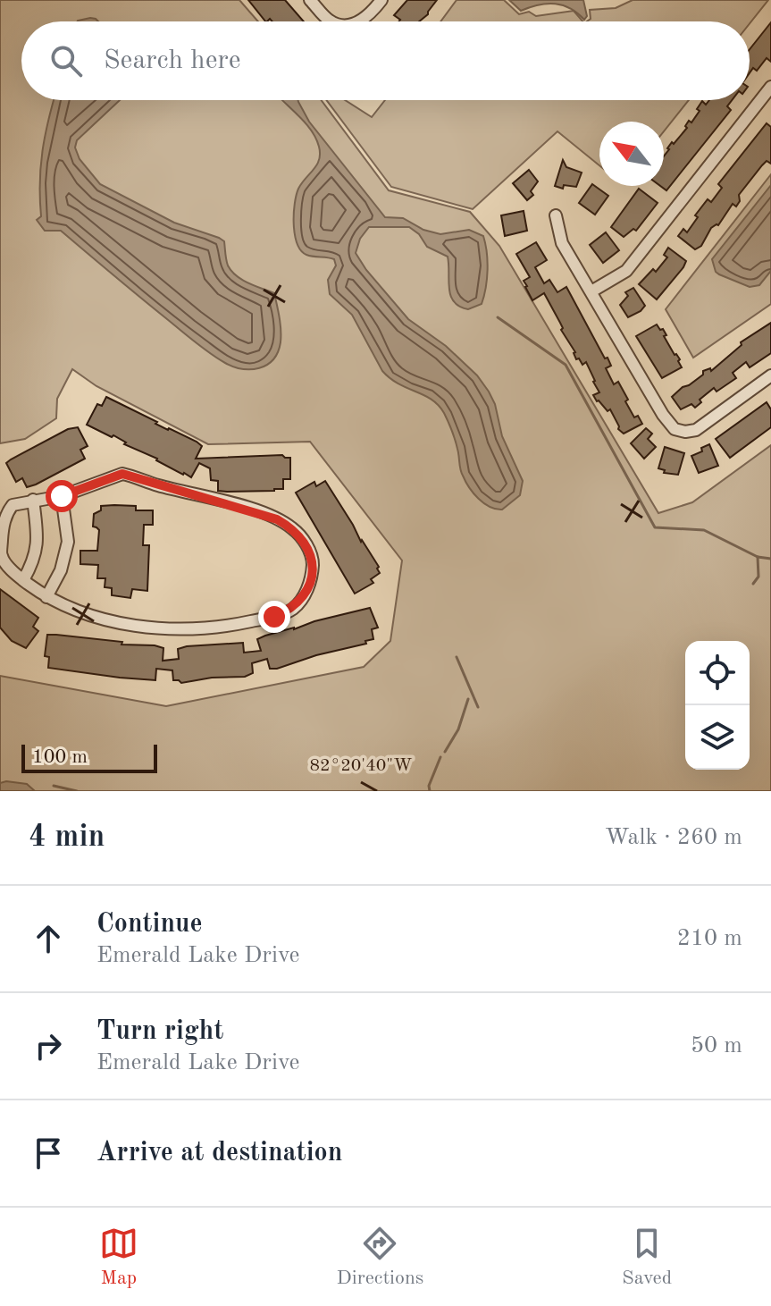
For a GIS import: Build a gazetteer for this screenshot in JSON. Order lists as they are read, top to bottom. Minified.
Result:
{"scale_bar":"100 m","north":"top left","page":{"search":"Search here","scale":"100 m","heading":["4 min","Walk · 260 m"],"list":[["Continue","Emerald Lake Drive","210 m"],["Turn right","Emerald Lake Drive","50 m"],"Arrive at destination"],"nav":["Map","Directions","Saved"]},"coordinates":["82°20'40\"W"]}
